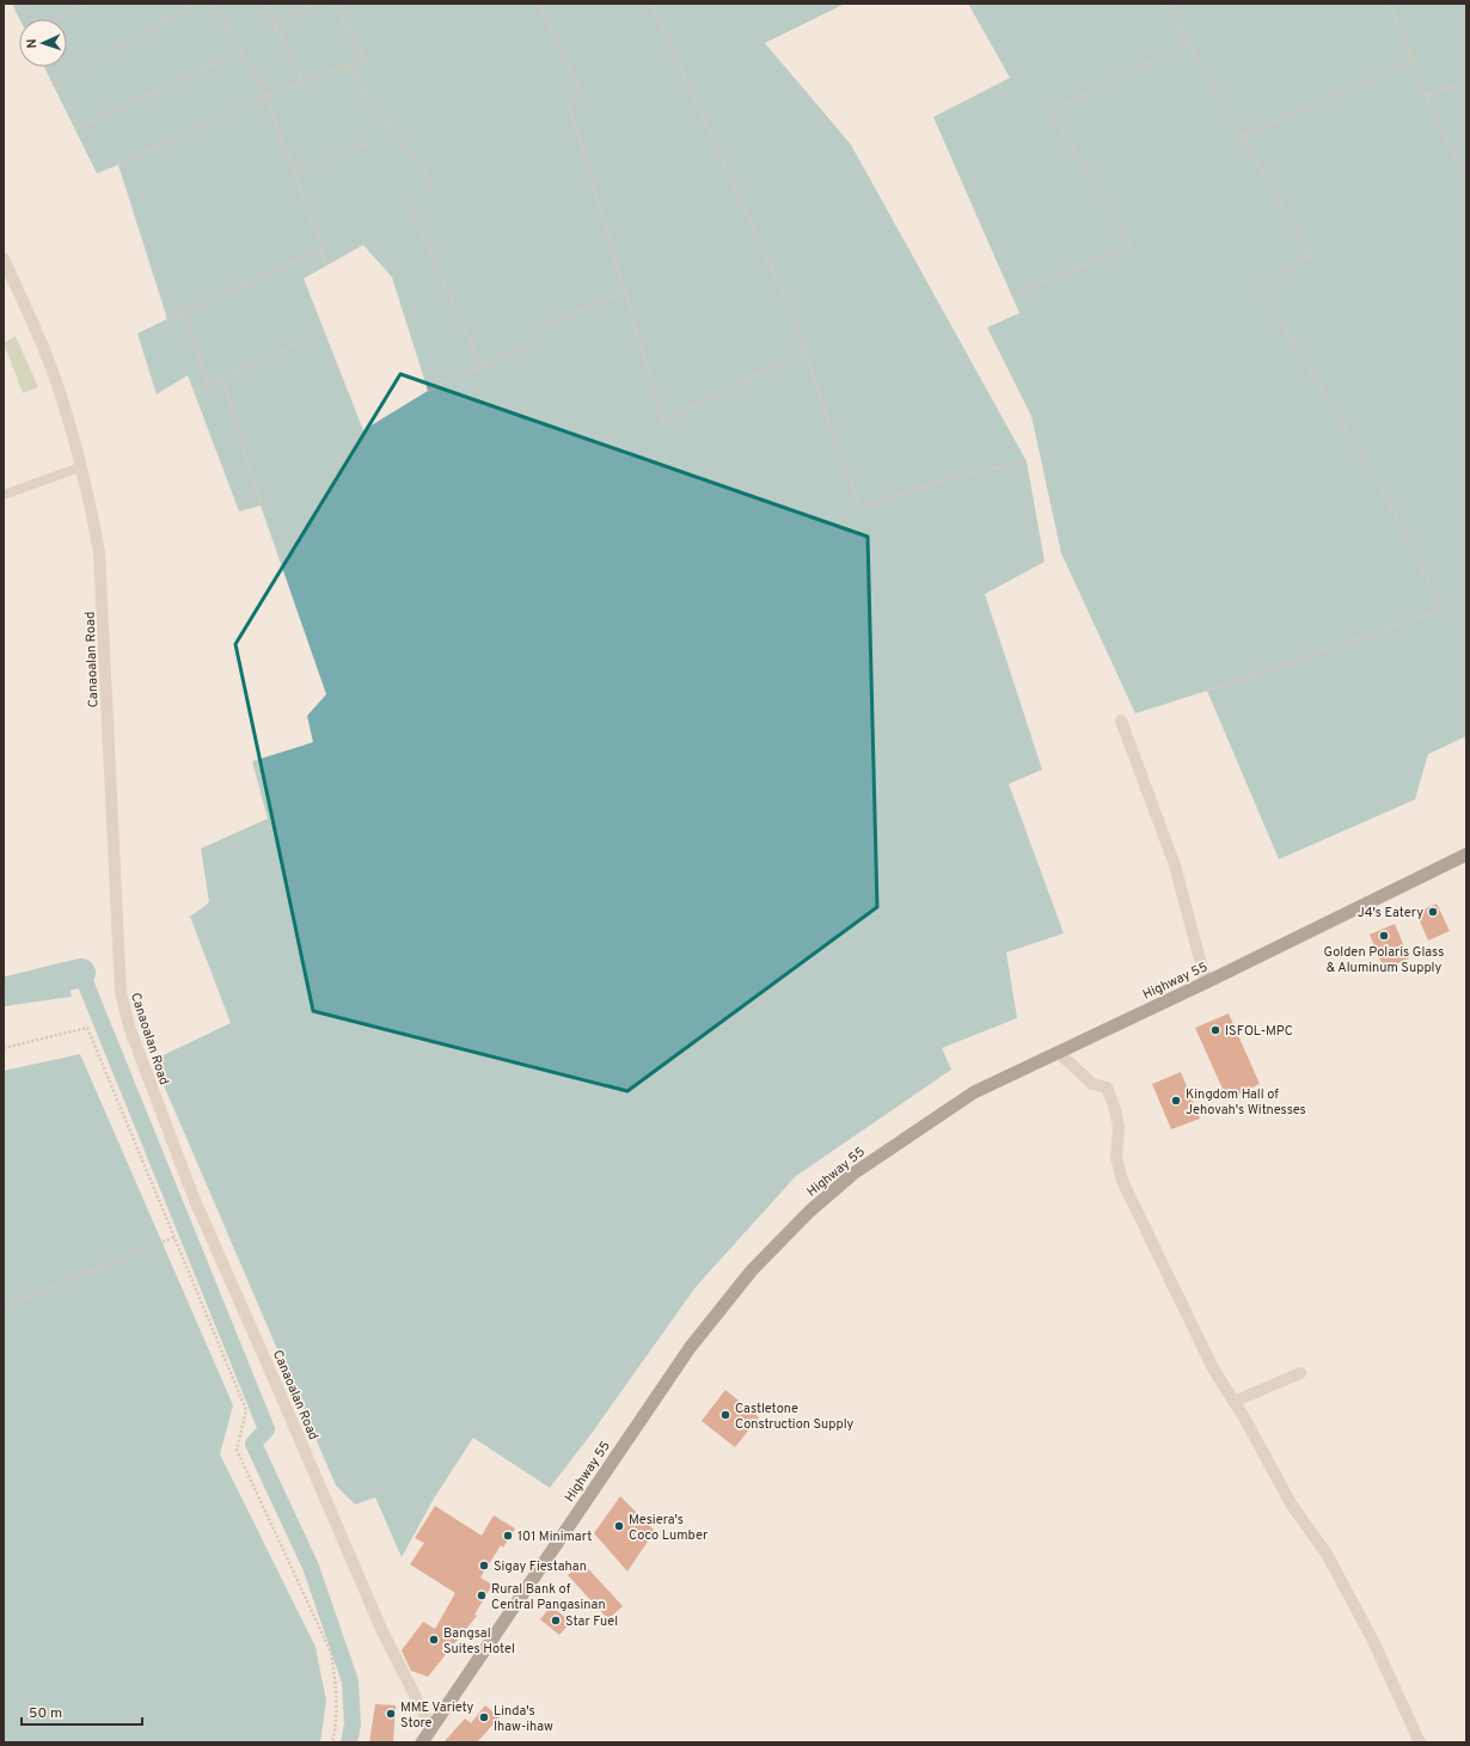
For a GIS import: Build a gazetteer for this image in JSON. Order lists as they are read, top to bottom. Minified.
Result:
{"streets":{"highway":["Highway 55"],"street":["Canaoalan Road"]},"crossings":[["Canaoalan Road","Highway 55"]],"places":["J4's Eatery","Golden Polaris Glass & Aluminum Supply","ISFOL-MPC","Kingdom Hall of Jehovah's Witnesses","Castletone Construction Supply","Mesiera's Coco Lumber","101 Minimart","Sigay Fiestahan","Rural Bank of Central Pangasinan","Star Fuel","Bangsal Suites Hotel","MME Variety Store","Linda's Ihaw-ihaw"],"scale_bar":"50 m","north":"left"}
